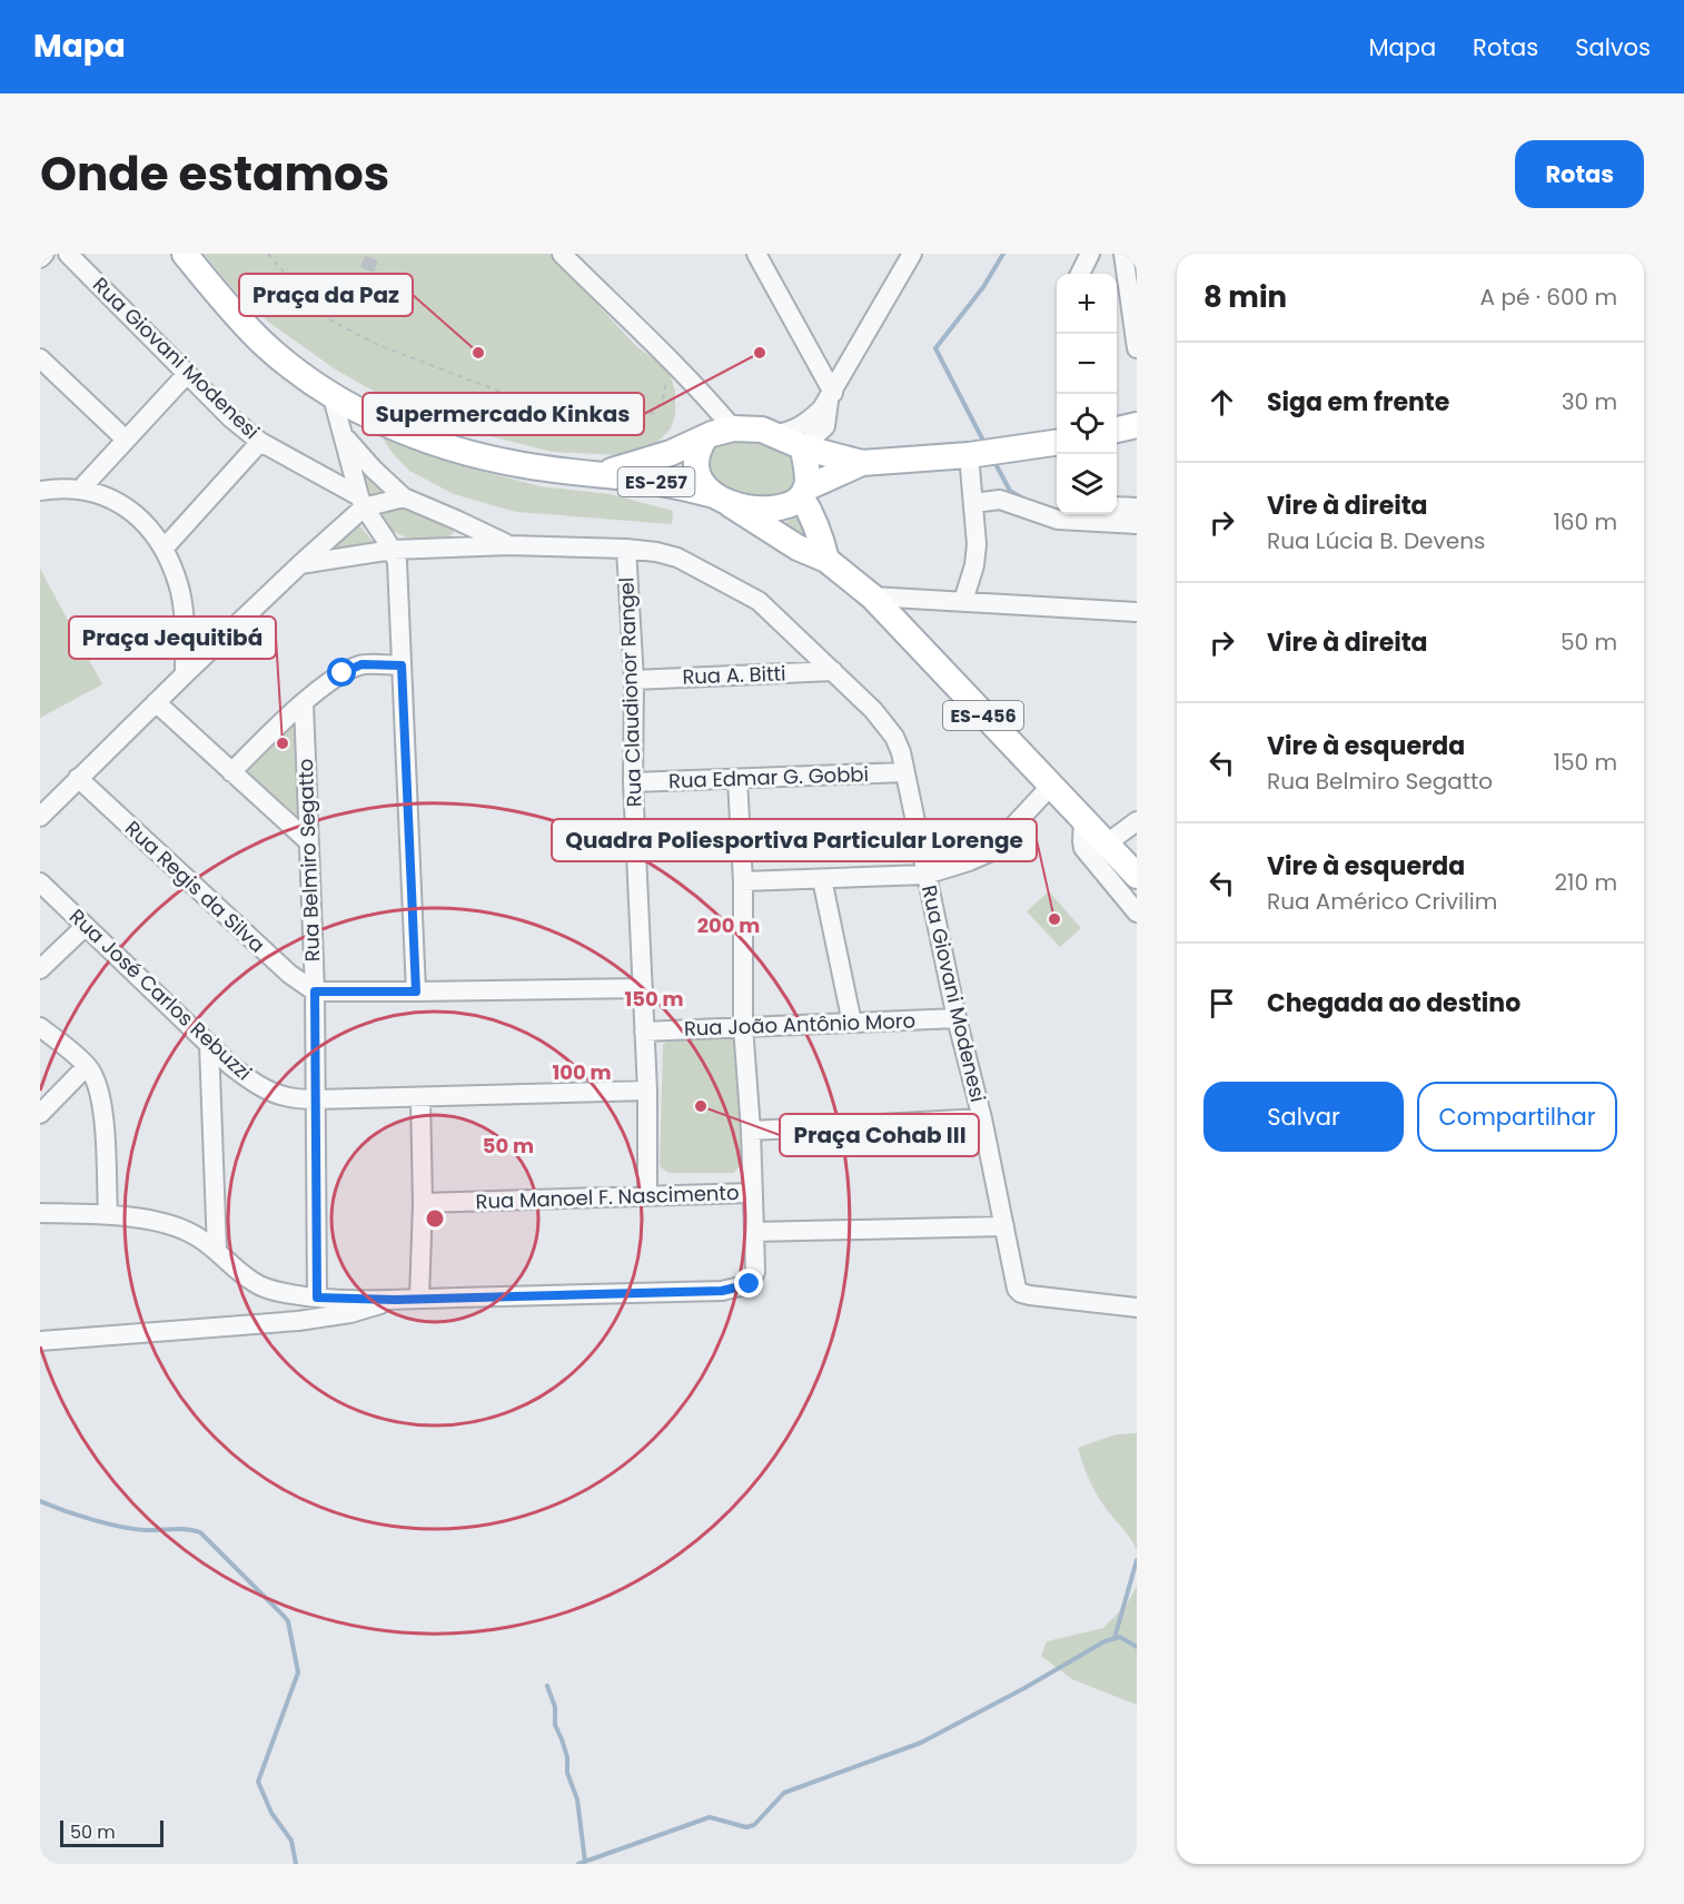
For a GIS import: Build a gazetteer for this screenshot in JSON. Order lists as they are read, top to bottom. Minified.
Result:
{"streets":{"main road":["ES-257","ES-456"],"street":["Rua Giovani Modenesi","Rua A. Bitti","Rua Claudionor Rangel","Rua Edmar G. Gobbi","Rua Belmiro Segatto","Rua Regis da Silva","Rua José Carlos Rebuzzi","Rua João Antônio Moro","Rua Manoel F. Nascimento"]},"crossings":[["Rua Giovani Modenesi","Rua A. Bitti"],["Rua Giovani Modenesi","Rua Claudionor Rangel"],["Rua Giovani Modenesi","Rua Edmar G. Gobbi"],["Rua Giovani Modenesi","Rua João Antônio Moro"],["Rua A. Bitti","Rua Claudionor Rangel"],["Rua Claudionor Rangel","Rua Edmar G. Gobbi"],["Rua Claudionor Rangel","Rua José Carlos Rebuzzi"],["Rua Claudionor Rangel","Rua João Antônio Moro"],["Rua Claudionor Rangel","Rua Manoel F. Nascimento"],["Rua Belmiro Segatto","Rua Regis da Silva"],["Rua Belmiro Segatto","Rua José Carlos Rebuzzi"]],"places":["Praça da Paz","Supermercado Kinkas","Praça Jequitibá","Quadra Poliesportiva Particular Lorenge","Praça Cohab III"],"scale_bar":"50 m","page":{"header":"Mapa","nav":["Mapa","Rotas","Salvos"],"title":"Onde estamos","buttons":["Rotas",["Salvar","Compartilhar"]],"heading":["8 min","A pé · 600 m"],"map_buttons":["+","−"],"list":[["Siga em frente","30 m"],["Vire à direita","Rua Lúcia B. Devens","160 m"],["Vire à direita","50 m"],["Vire à esquerda","Rua Belmiro Segatto","150 m"],["Vire à esquerda","Rua Américo Crivilim","210 m"],"Chegada ao destino"],"scale":"50 m"},"rings":["200 m","150 m","100 m","50 m"]}
